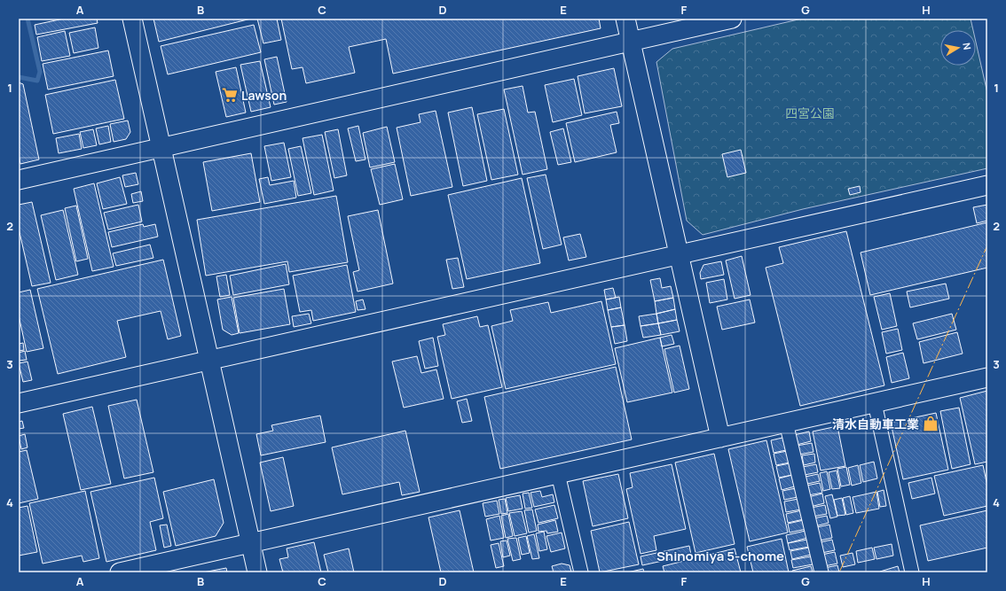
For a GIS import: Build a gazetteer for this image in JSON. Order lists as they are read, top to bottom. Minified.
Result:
{"districts":["Shinomiya 5-chome"],"parks":["四宮公園"],"places":{"supermarket":["Lawson"],"shop":["清水自動車工業"]},"north":"right","grid":{"columns":["A","B","C","D","E","F","G","H"],"rows":["1","2","3","4"]}}
